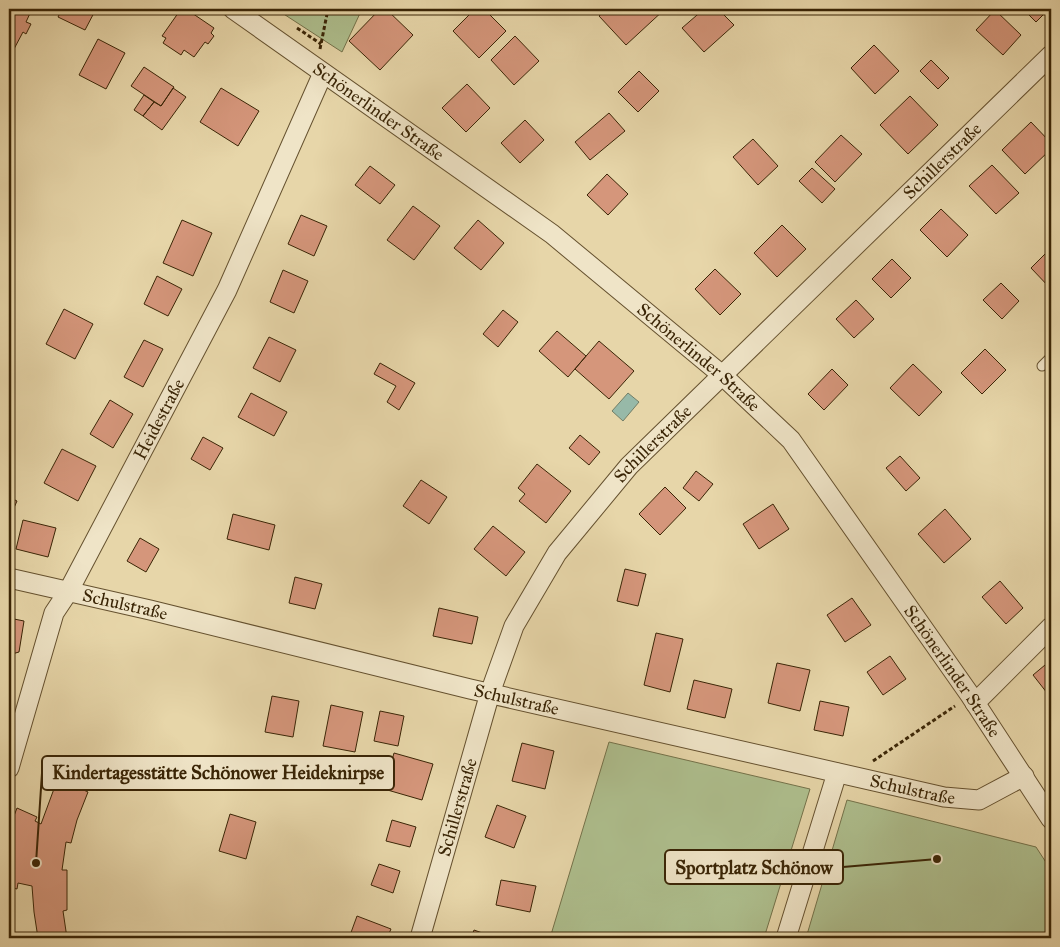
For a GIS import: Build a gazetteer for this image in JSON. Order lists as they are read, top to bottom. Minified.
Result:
{"streets":{"street":["Schönerlinder Straße","Schillerstraße","Heidestraße","Schulstraße"]},"crossings":[["Schönerlinder Straße","Schillerstraße"],["Schönerlinder Straße","Heidestraße"],["Schönerlinder Straße","Schulstraße"],["Schillerstraße","Schulstraße"],["Heidestraße","Schulstraße"]],"places":["Sportplatz Schönow","Kindertagesstätte Schönower Heideknirpse"]}
